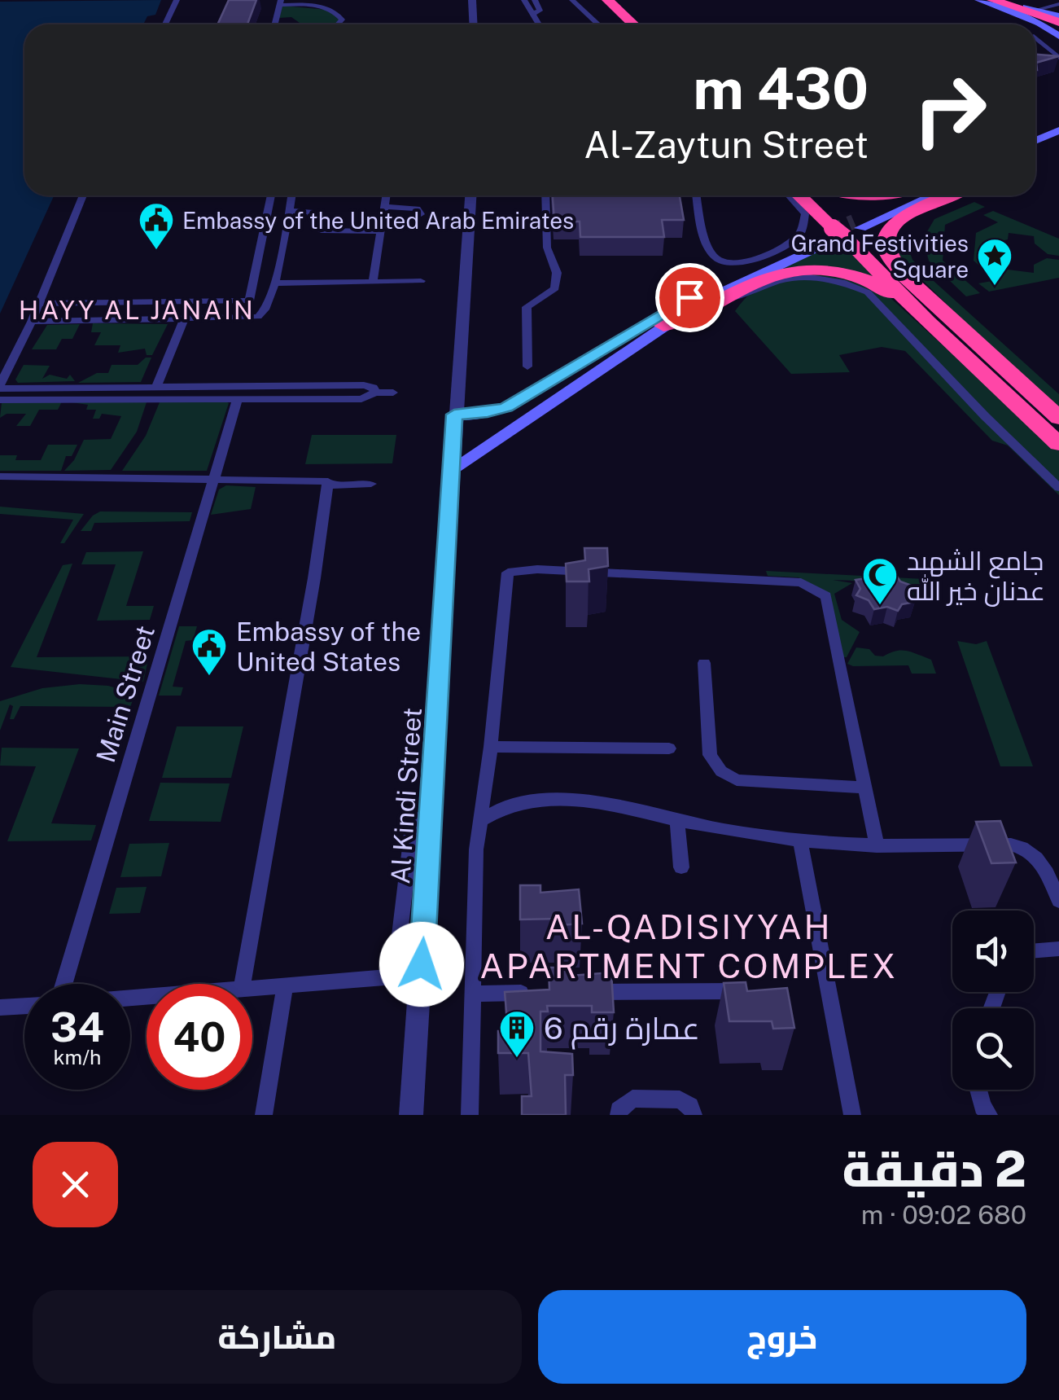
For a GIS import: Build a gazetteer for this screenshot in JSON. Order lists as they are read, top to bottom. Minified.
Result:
{"streets":{"street":["Main Street","Al Kindi Street"]},"districts":["HAYY AL JANAIN","AL-QADISIYYAH APARTMENT COMPLEX"],"places":{"public building":["Embassy of the United Arab Emirates","Embassy of the United States"],"place":["Grand Festivities Square"],"mosque":["جامع الشهيد عدنان خير الله"],"building":["عمارة رقم 6"]},"page":{"turn":["430 m","Al-Zaytun Street"],"speed":"34 km/h","limit":"40","heading":["2 دقيقة","680 m · 09:02"],"buttons":["خروج","مشاركة"]}}
